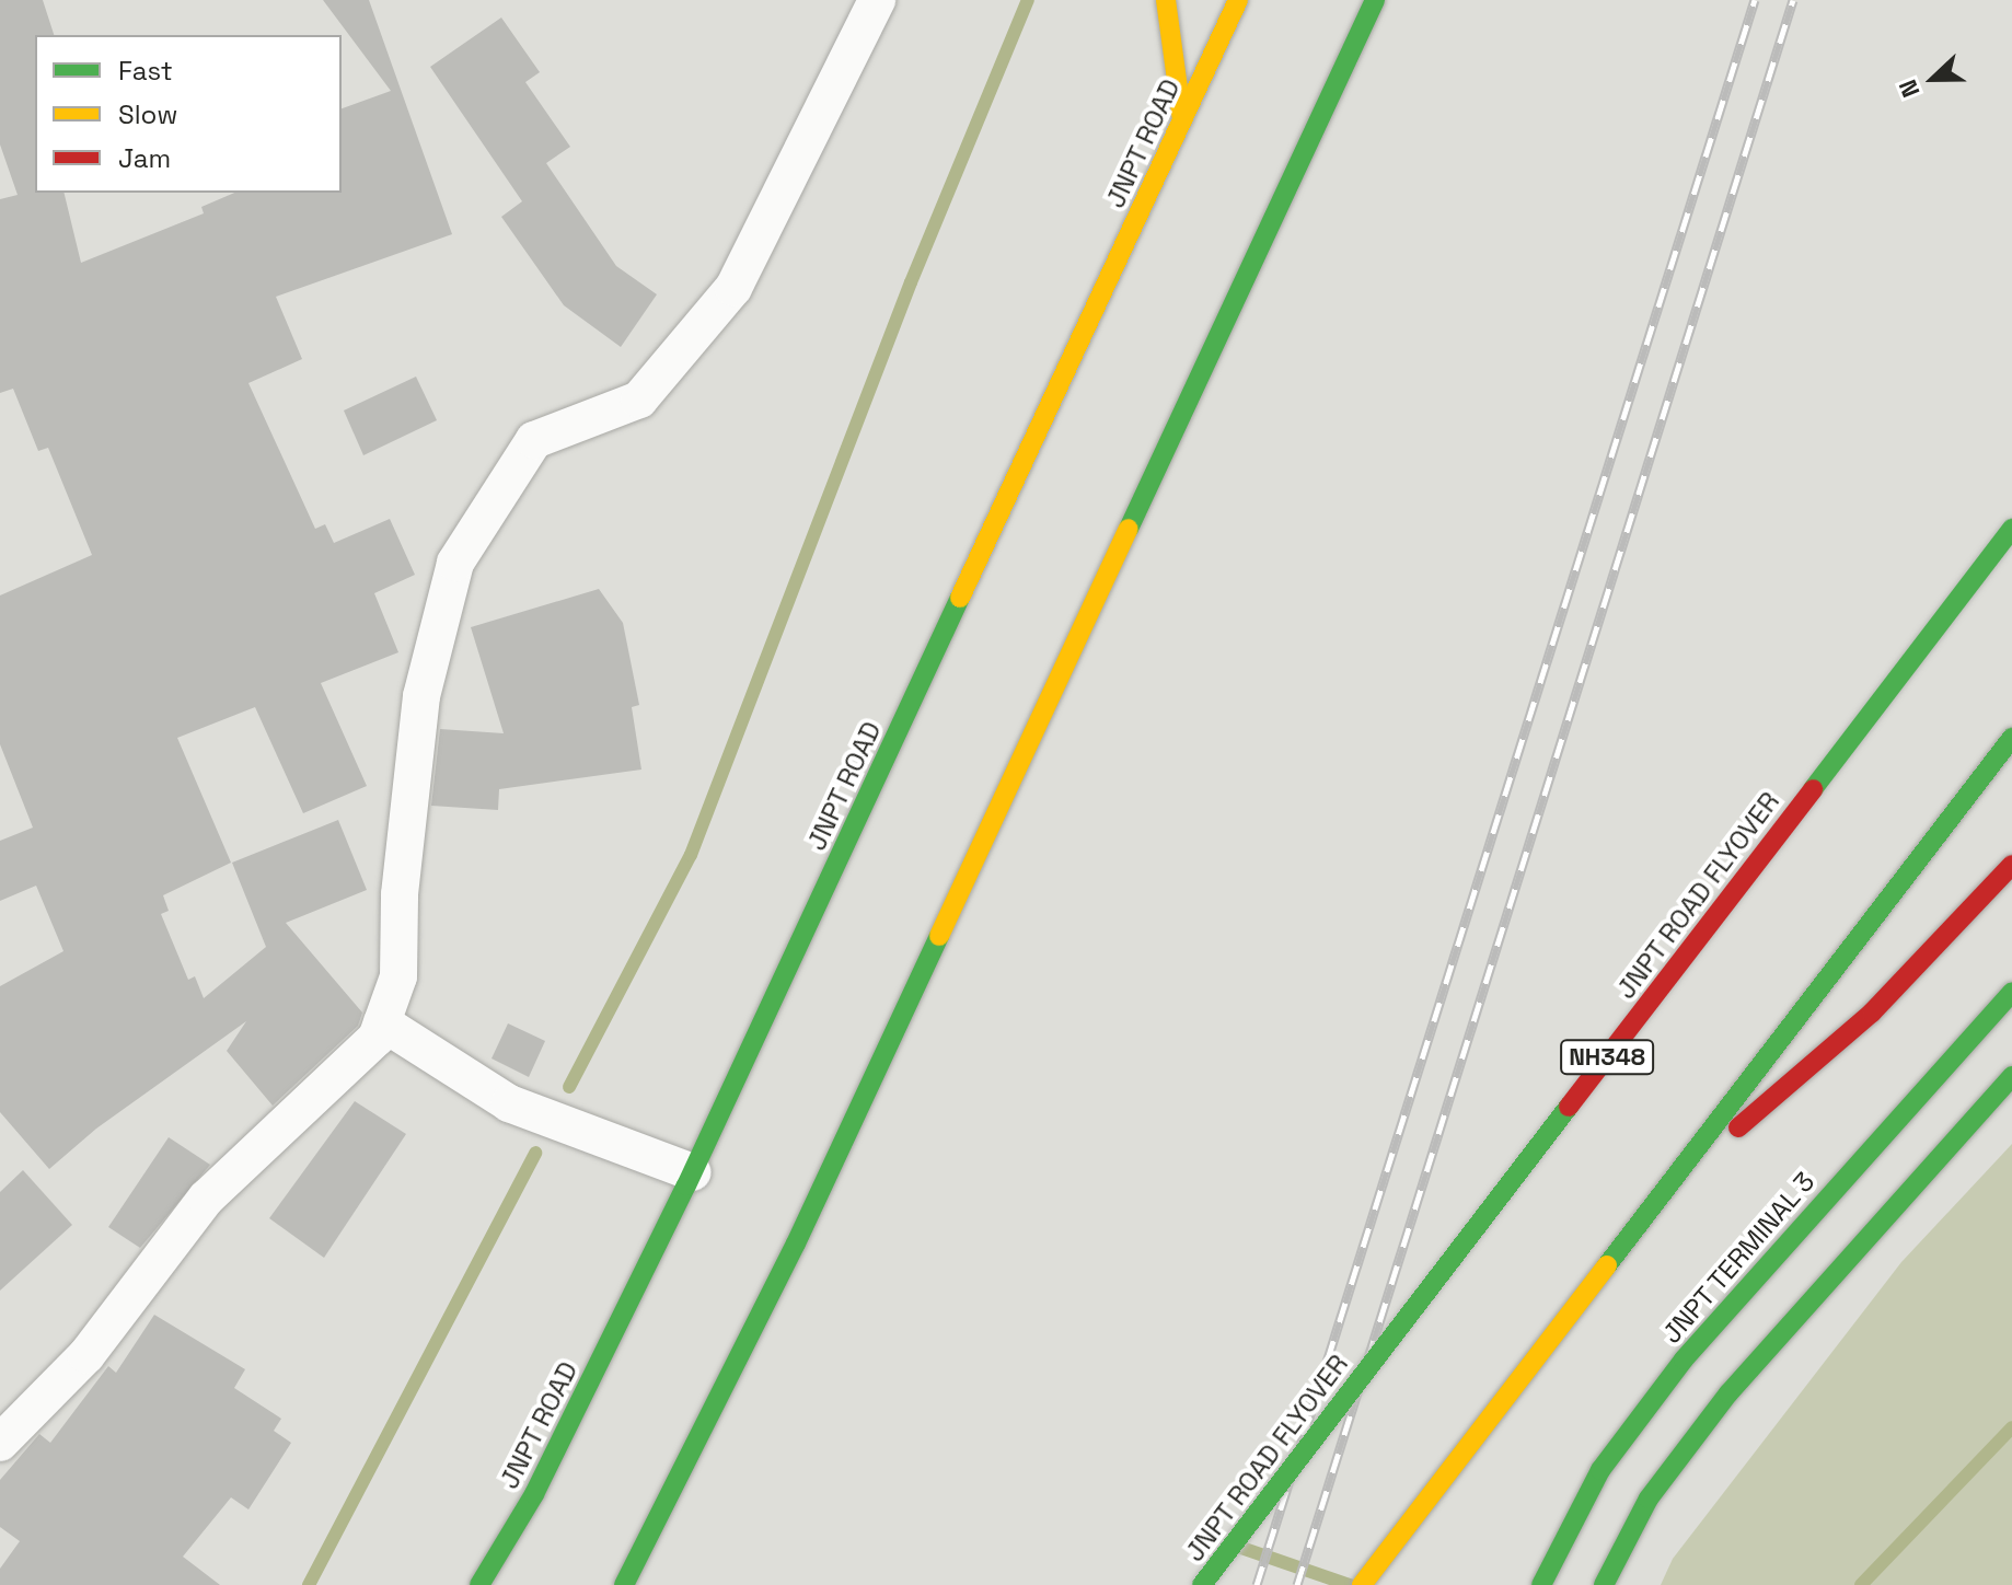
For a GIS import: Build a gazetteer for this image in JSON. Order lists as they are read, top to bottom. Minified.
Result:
{"streets":{"main road":["JNPT ROAD","JNPT ROAD FLYOVER","NH348","JNPT TERMINAL 3"]},"legend":["Fast","Slow","Jam"],"north":"left"}
